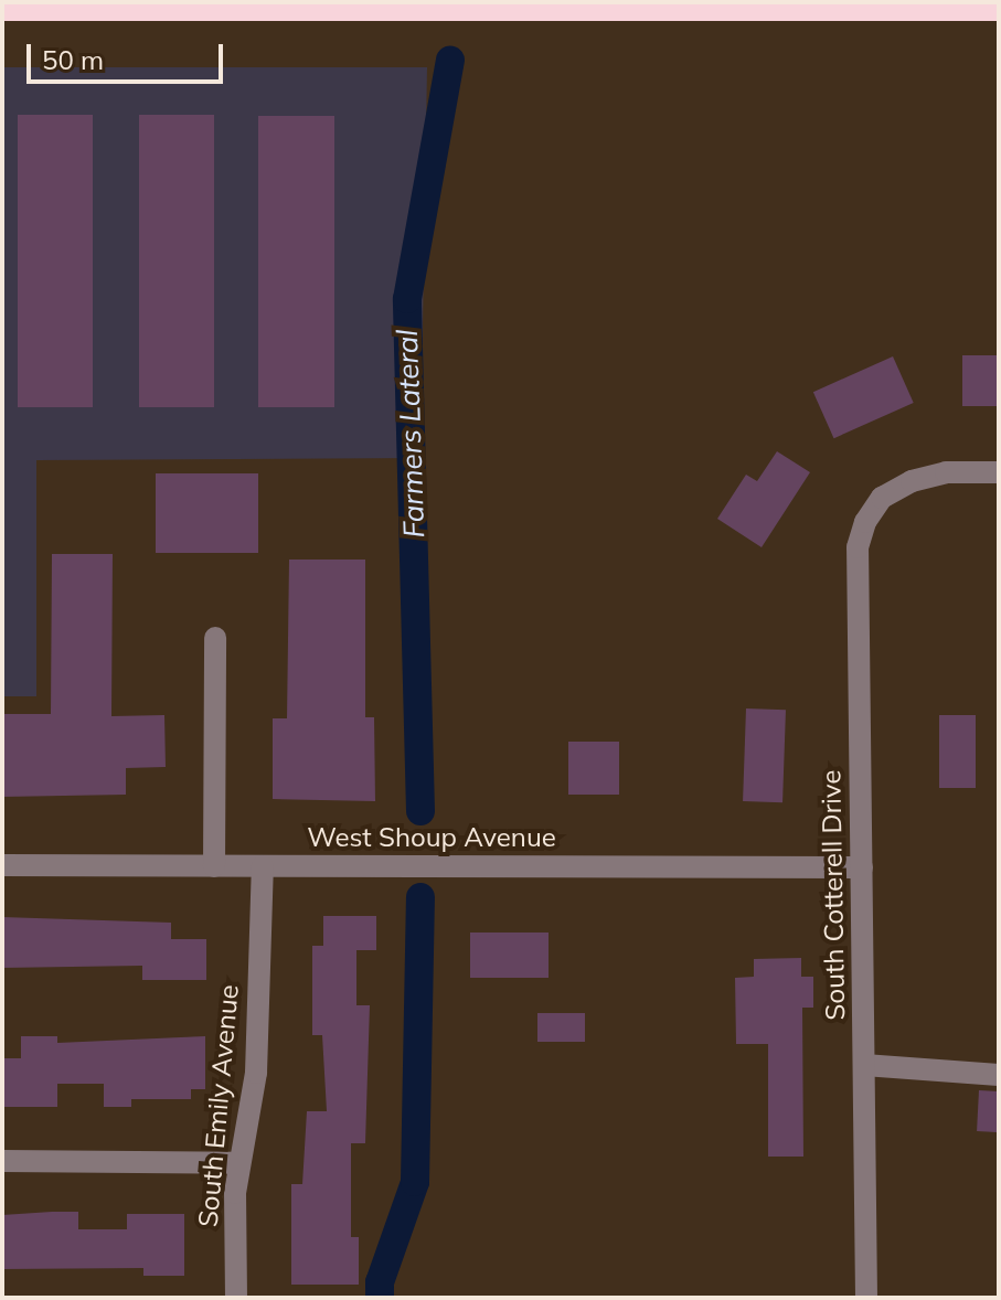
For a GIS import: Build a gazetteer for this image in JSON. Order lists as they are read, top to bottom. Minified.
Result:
{"streets":{"street":["West Shoup Avenue","South Cotterell Drive","South Emily Avenue"]},"crossings":[["West Shoup Avenue","South Cotterell Drive"],["West Shoup Avenue","South Emily Avenue"]],"water":["Farmers Lateral"],"scale_bar":"50 m"}
